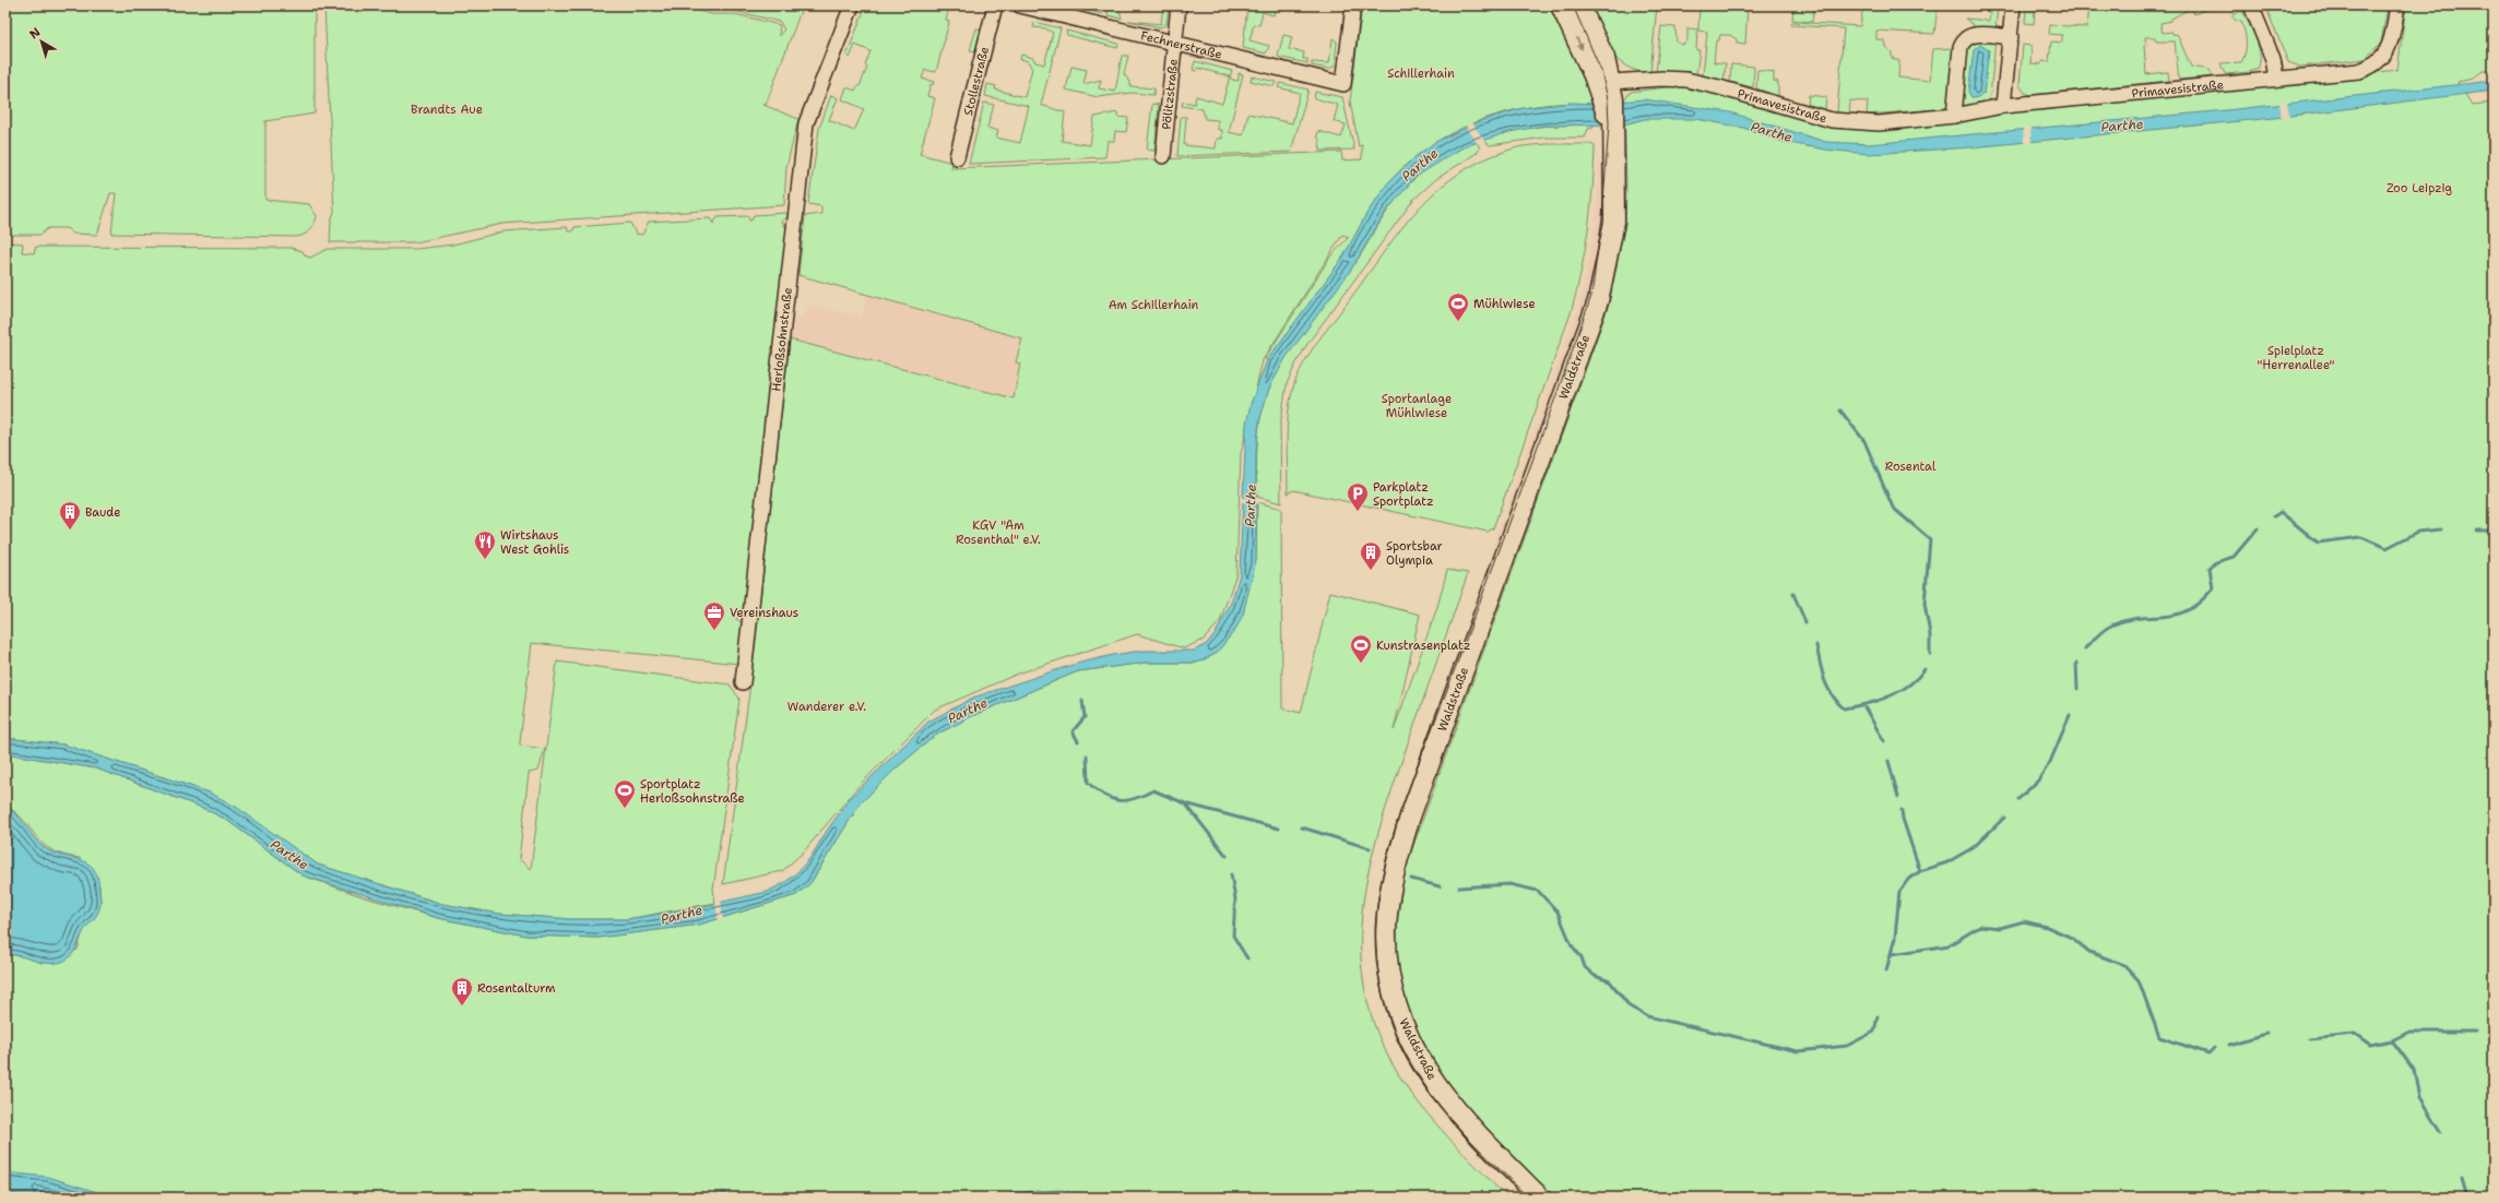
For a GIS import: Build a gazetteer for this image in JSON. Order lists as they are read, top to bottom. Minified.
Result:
{"streets":{"main road":["Waldstraße"],"street":["Fechnerstraße","Stollestraße","Primavesistraße","Pölitzstraße","Herloßsohnstraße"]},"crossings":[["Fechnerstraße","Pölitzstraße"],["Primavesistraße","Waldstraße"]],"water":["Parthe"],"parks":["Schillerhain","Brandts Aue","Zoo Leipzig","Am Schillerhain","Spielplatz \"Herrenallee\"","Sportanlage Mühlwiese","Rosental","KGV \"Am Rosenthal\" e.V.","Wanderer e.V."],"places":{"sports":["Mühlwiese","Kunstrasenplatz","Sportplatz Herloßsohnstraße"],"parking":["Parkplatz Sportplatz"],"building":["Baude","Sportsbar Olympia","Rosentalturm"],"restaurant":["Wirtshaus West Gohlis"],"office":["Vereinshaus"]},"north":"top left"}
